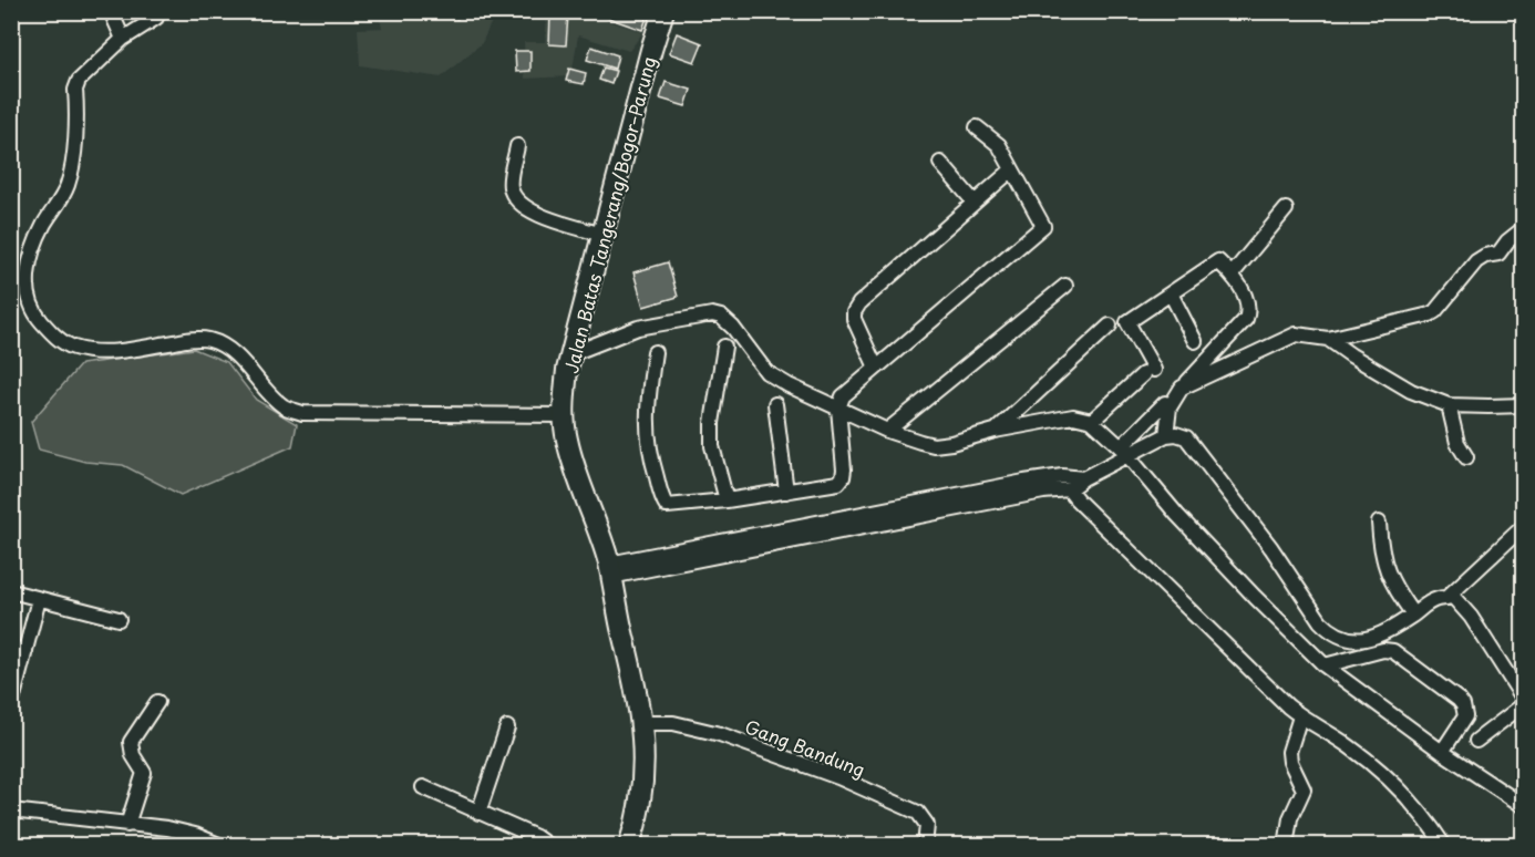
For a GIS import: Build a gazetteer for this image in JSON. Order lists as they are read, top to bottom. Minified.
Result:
{"streets":{"main road":["Jalan Batas Tangerang/Bogor–Parung"],"street":["Gang Bandung"]},"crossings":[["Jalan Batas Tangerang/Bogor–Parung","Gang Bandung"]]}
